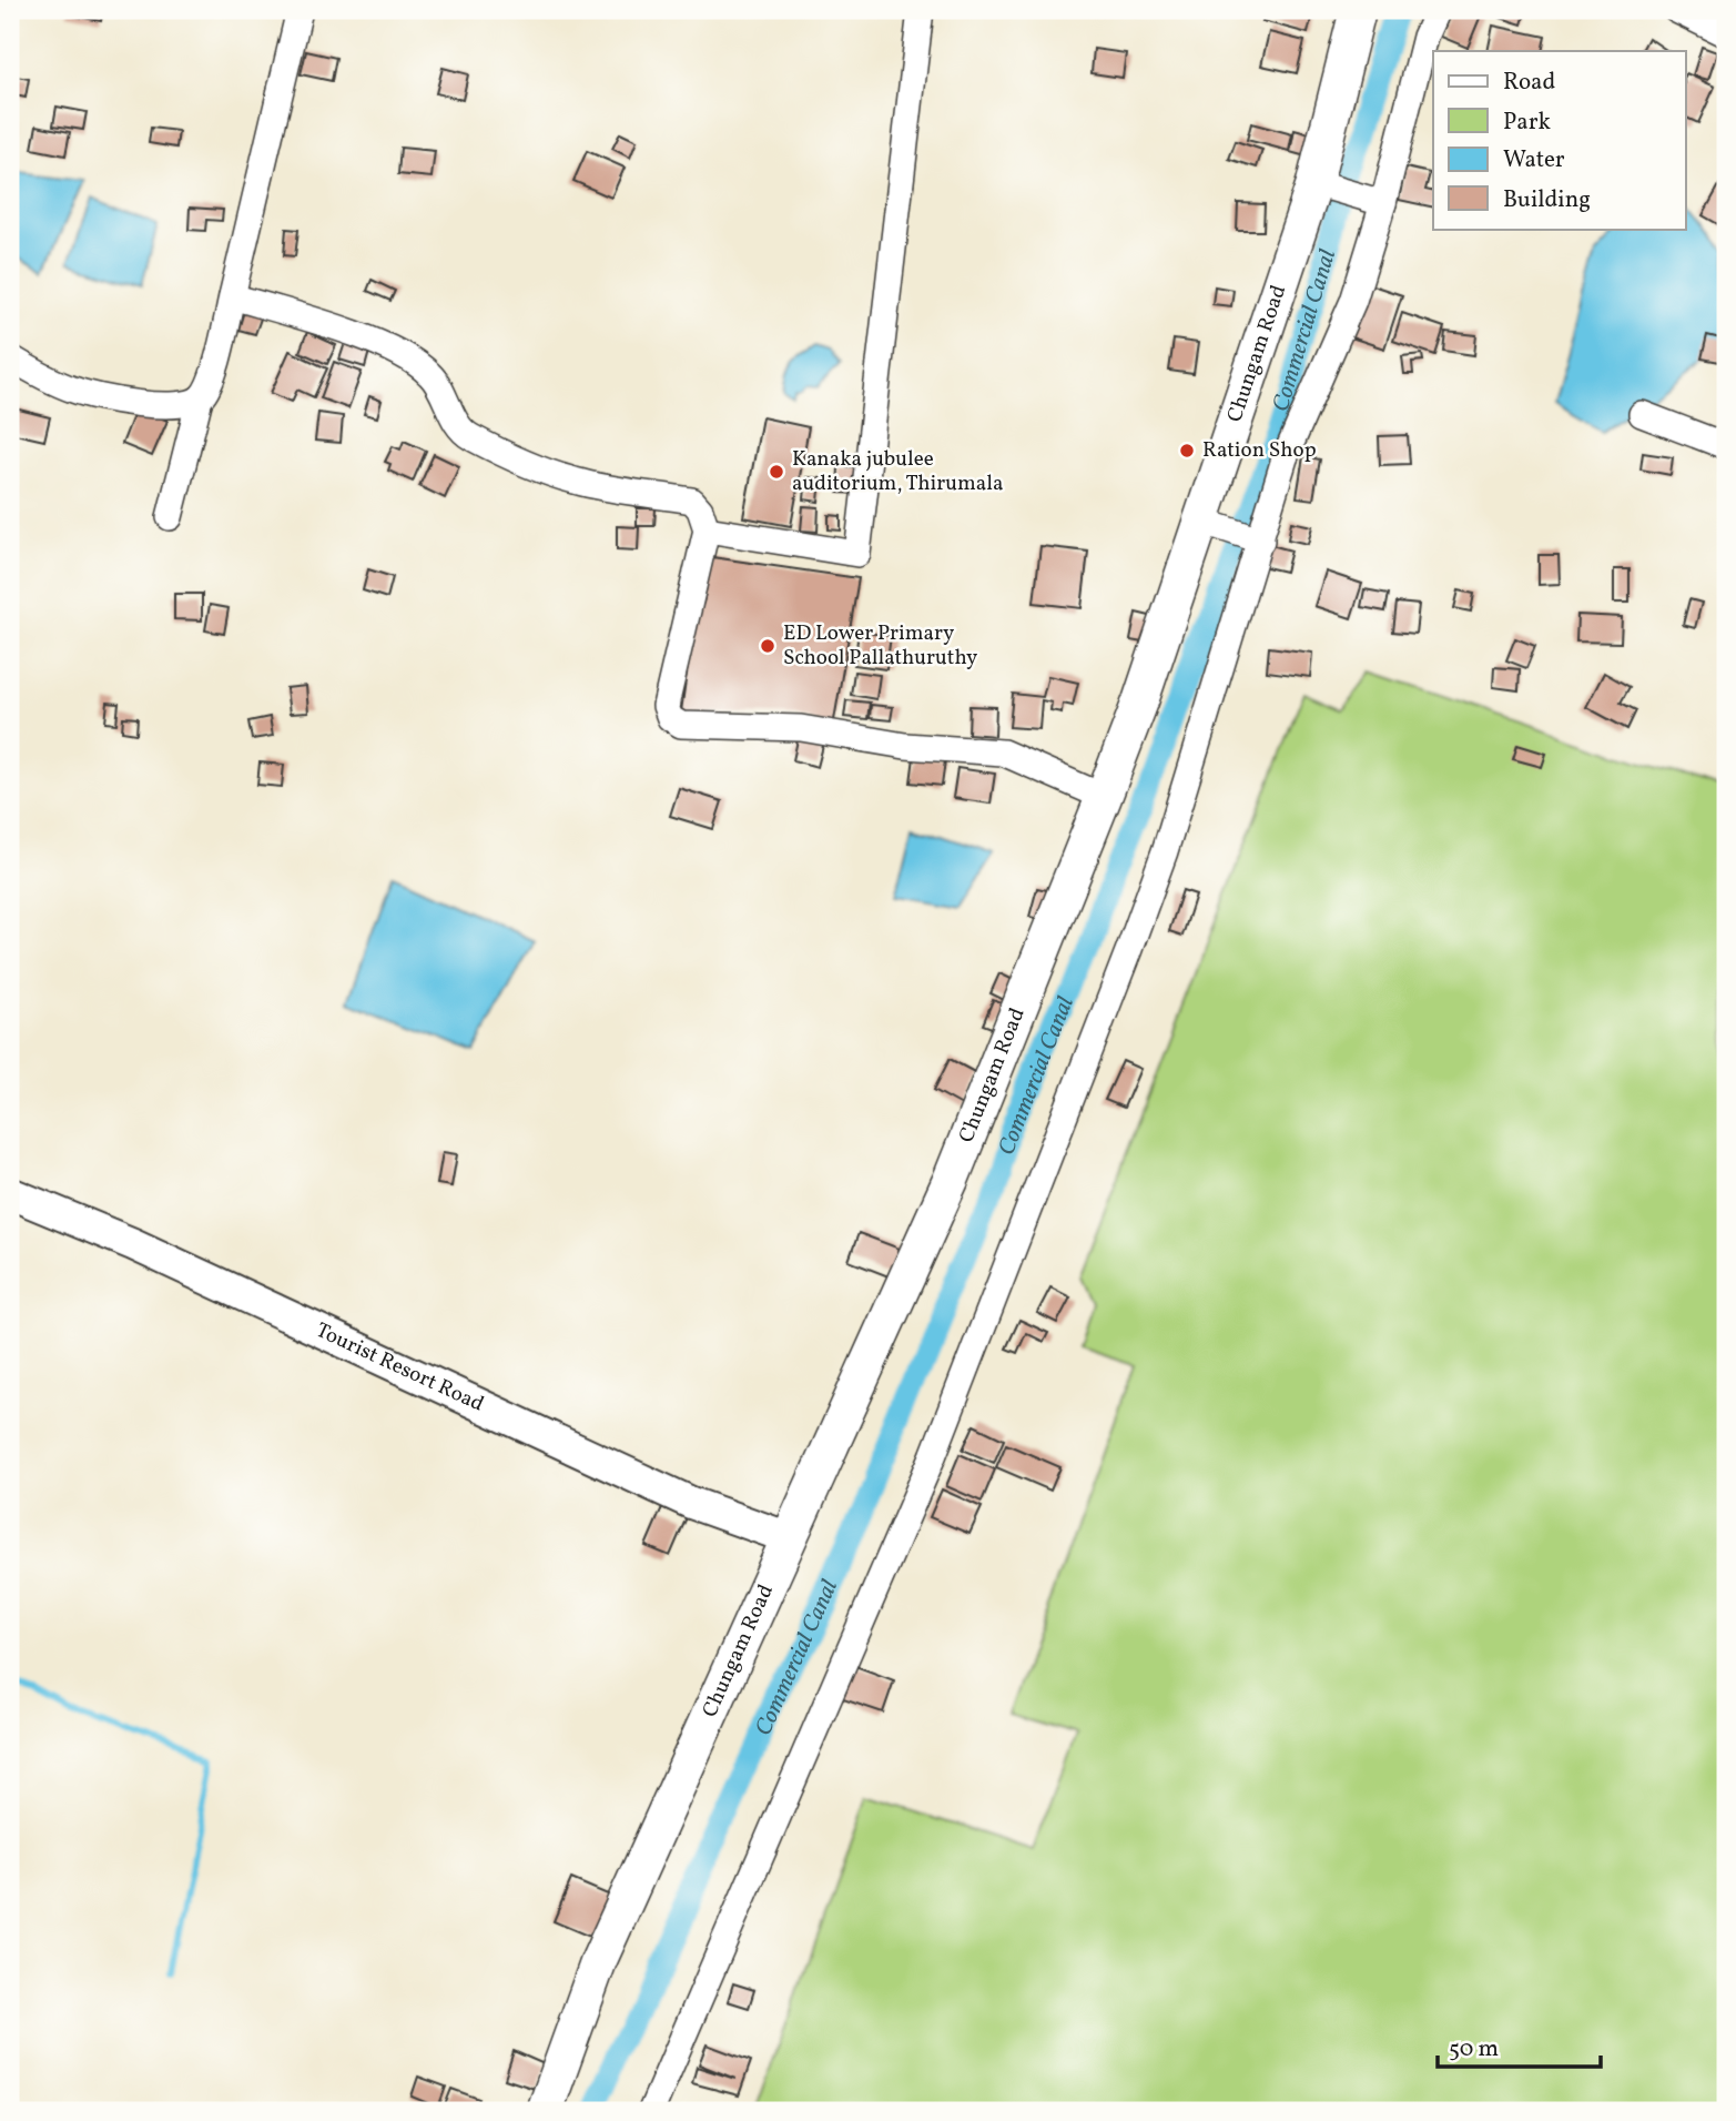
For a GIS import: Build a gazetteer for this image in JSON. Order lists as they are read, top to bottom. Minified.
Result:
{"streets":{"main road":["Chungam Road"],"street":["Tourist Resort Road"]},"crossings":[["Chungam Road","Tourist Resort Road"]],"water":["Commercial Canal"],"places":["Ration Shop","Kanaka jubulee auditorium, Thirumala","ED Lower Primary School Pallathuruthy"],"legend":["Road","Park","Water","Building"],"scale_bar":"50 m"}
